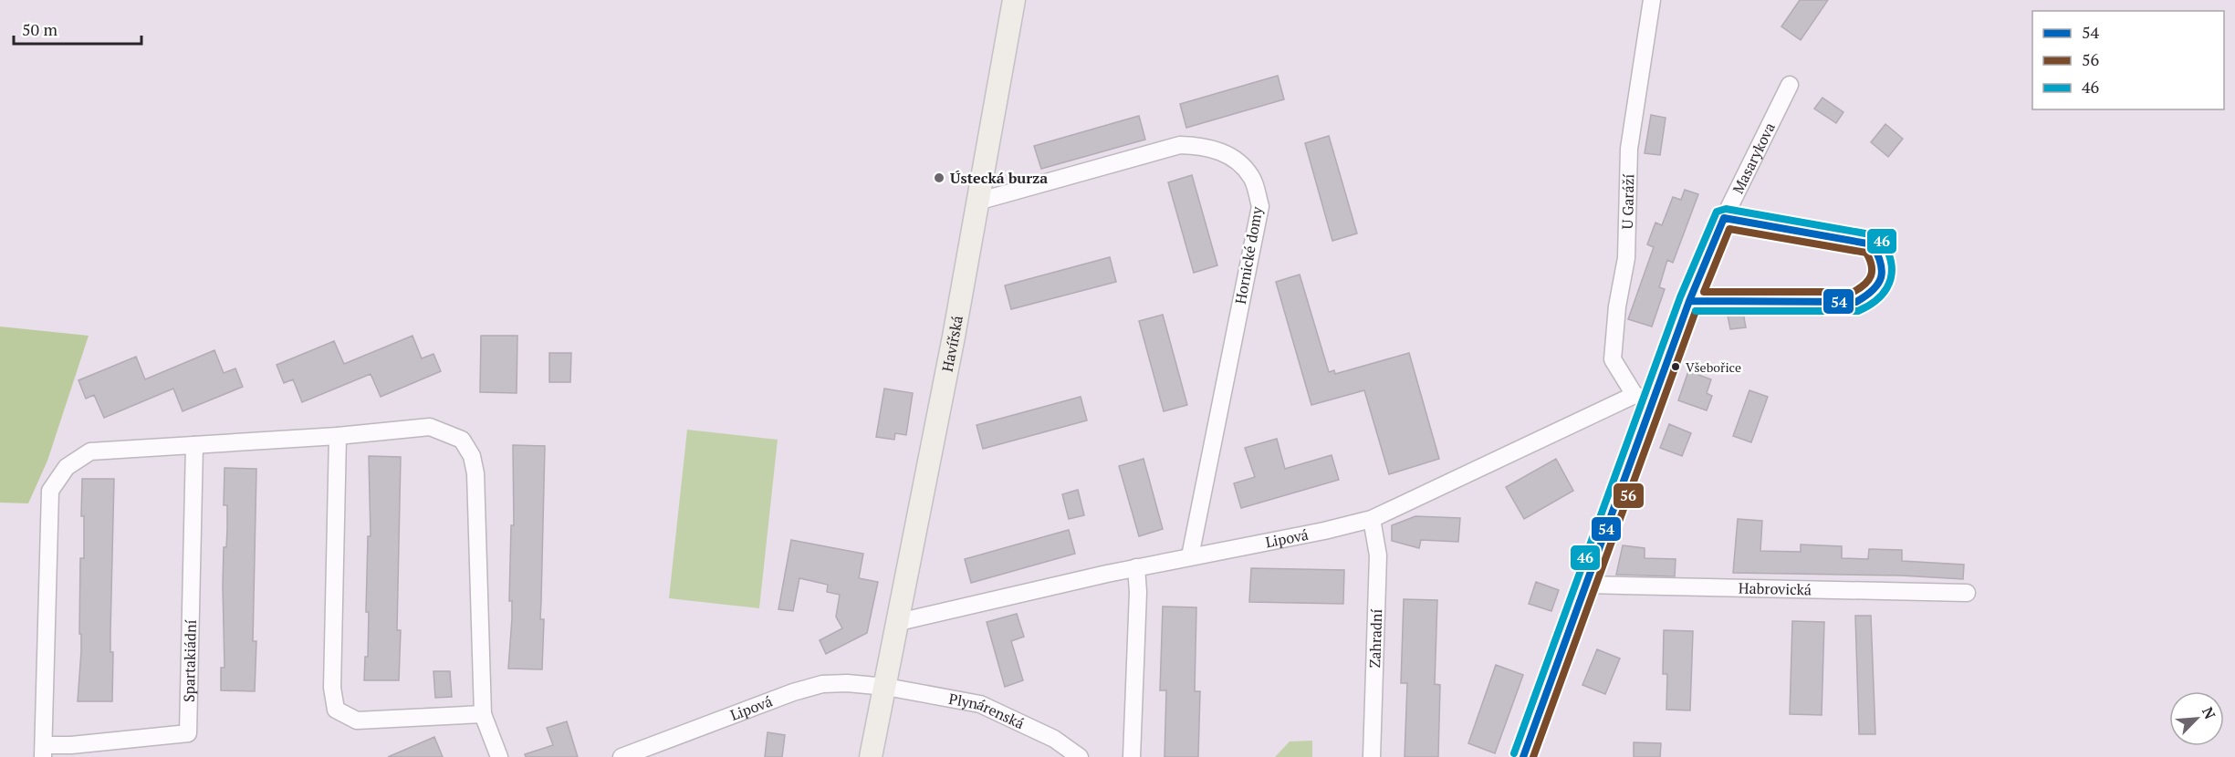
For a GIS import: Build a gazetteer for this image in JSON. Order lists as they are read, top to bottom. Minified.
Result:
{"streets":{"main road":["Havířská"],"street":["Masarykova","U Garáží","Hornické domy","Lipová","Habrovická","Zahradní","Spartakiádní","Plynárenská"]},"crossings":[["Masarykova","Habrovická"],["U Garáží","Lipová"],["Hornické domy","Havířská"],["Hornické domy","Lipová"],["Havířská","Lipová"],["Havířská","Plynárenská"],["Lipová","Zahradní"],["Lipová","Plynárenská"]],"places":["Ústecká burza","Všebořice"],"lines":["transit line 46","transit line 54","transit line 56"],"legend":["54","56","46"],"scale_bar":"50 m","north":"top right"}
